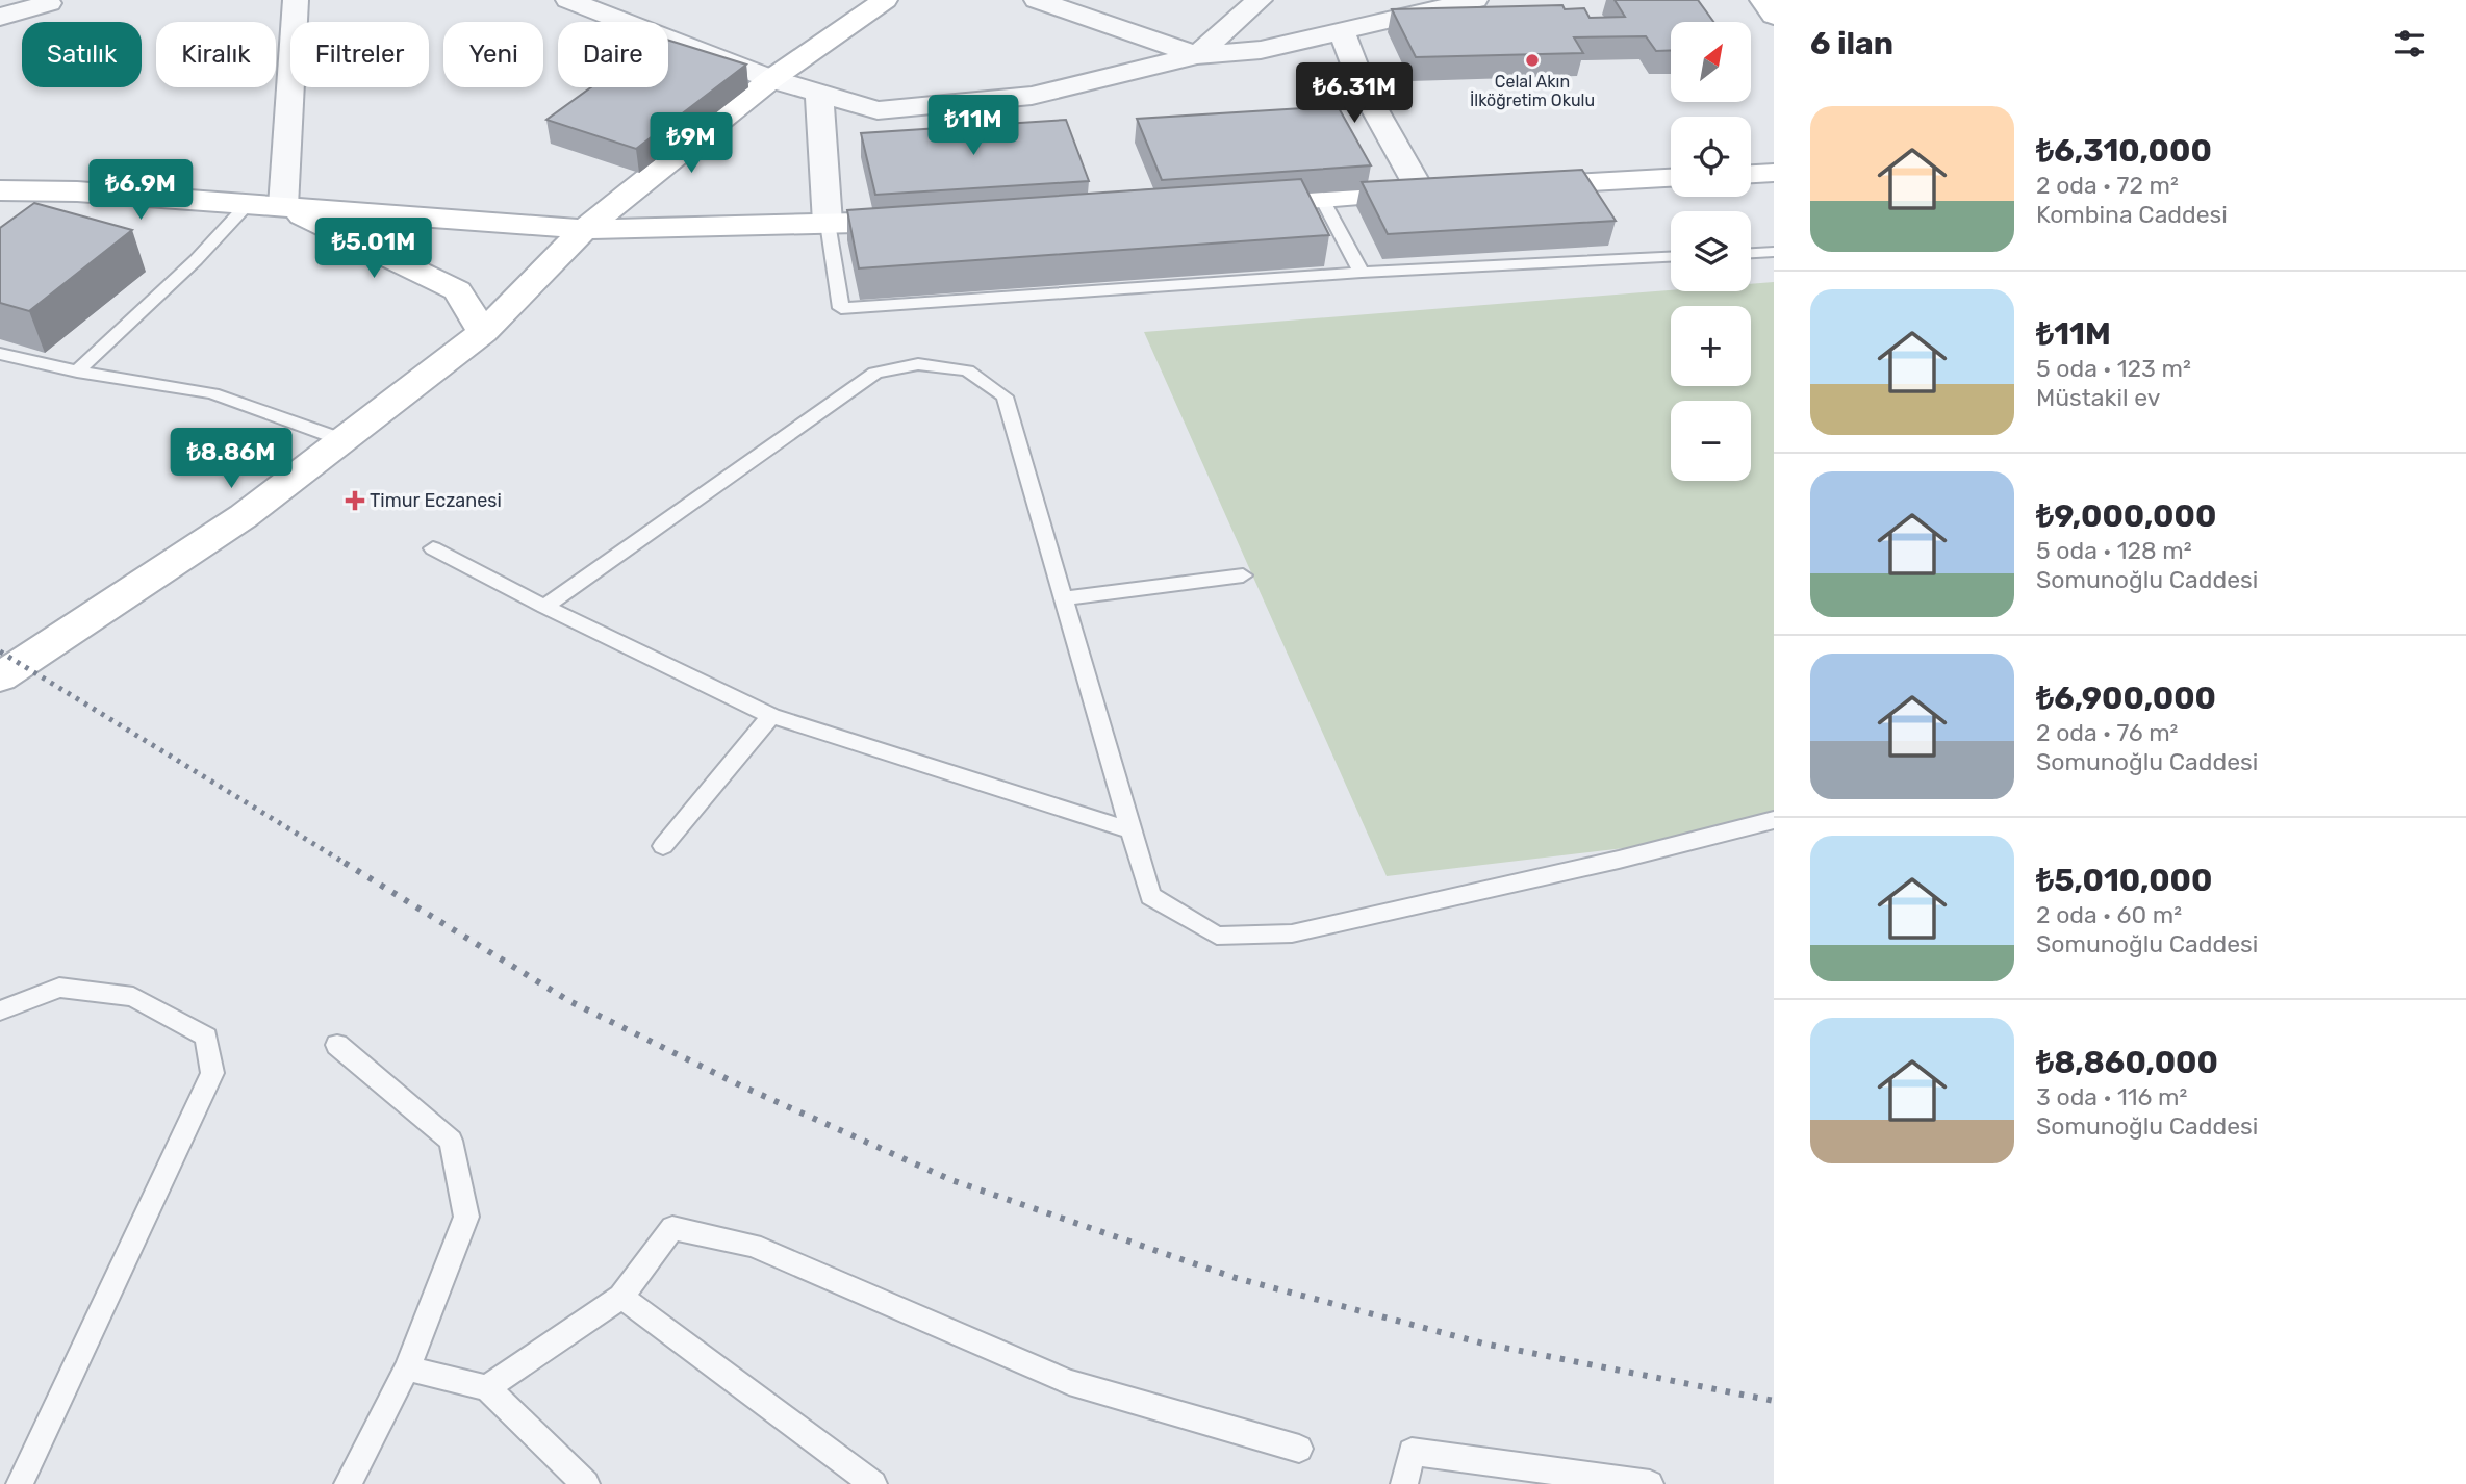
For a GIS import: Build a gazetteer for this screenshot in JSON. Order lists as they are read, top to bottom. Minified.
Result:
{"places":{"other":["Celal Akın İlköğretim Okulu"],"health":["Timur Eczanesi"]},"north":"top right","page":{"heading":"6 ilan","map_buttons":["+","−"],"chip":["Satılık","Kiralık","Filtreler","Yeni","Daire"],"price":["₺6.31M","₺11M","₺9M","₺6.9M","₺5.01M","₺8.86M"],"list":[{"name":"₺6,310,000","note":"2 oda · 72 m² · Kombina Caddesi"},{"name":"₺11M","note":"5 oda · 123 m² · Müstakil ev"},{"name":"₺9,000,000","note":"5 oda · 128 m² · Somunoğlu Caddesi"},{"name":"₺6,900,000","note":"2 oda · 76 m² · Somunoğlu Caddesi"},{"name":"₺5,010,000","note":"2 oda · 60 m² · Somunoğlu Caddesi"},{"name":"₺8,860,000","note":"3 oda · 116 m² · Somunoğlu Caddesi"}]}}
